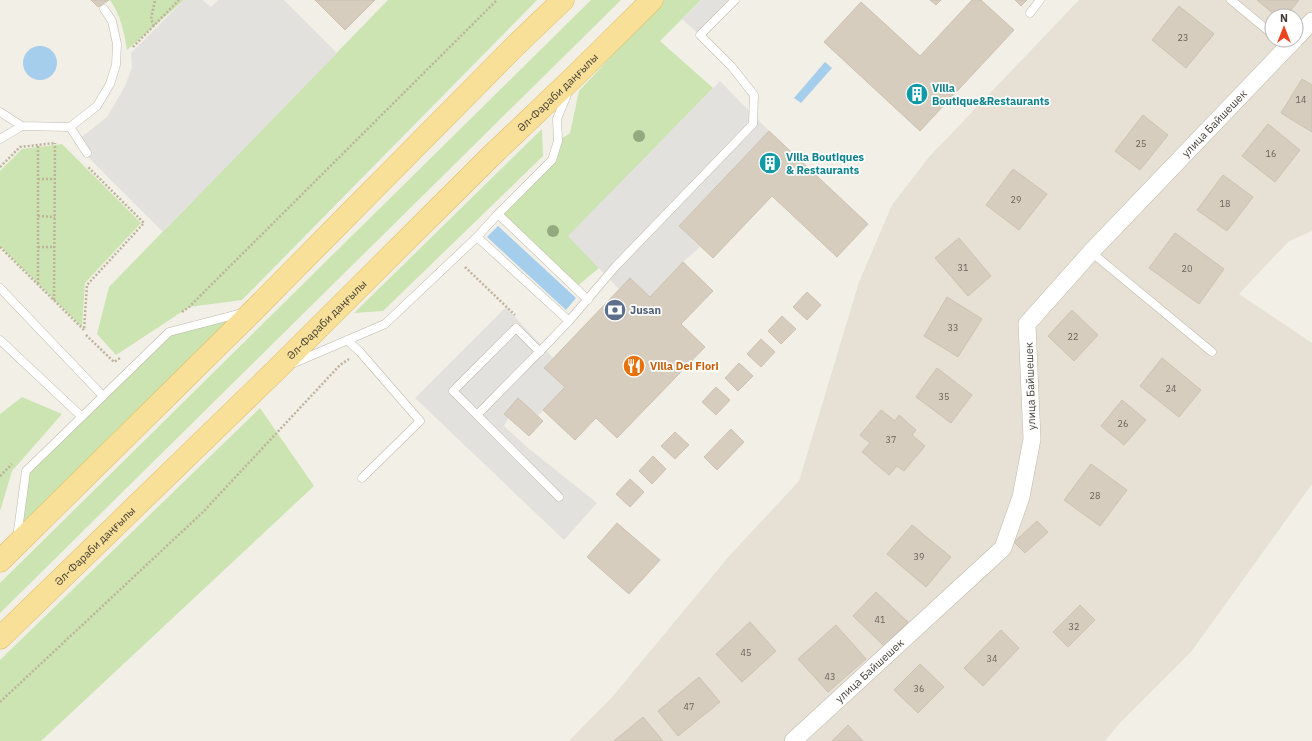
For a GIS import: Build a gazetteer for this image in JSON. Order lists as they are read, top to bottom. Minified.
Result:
{"streets":{"main road":["Әл-Фараби даңғылы"],"street":["улица Байшешек"]},"places":{"building":["Villa Boutique&Restaurants","Villa Boutiques & Restaurants"],"bank":["Jusan"],"restaurant":["Villa Dei Fiori"]},"house_numbers":["23","14","25","16","29","18","31","20","33","22","24","35","26","37","28","39","41","32","45","34","43","36","47"],"north":"top"}
